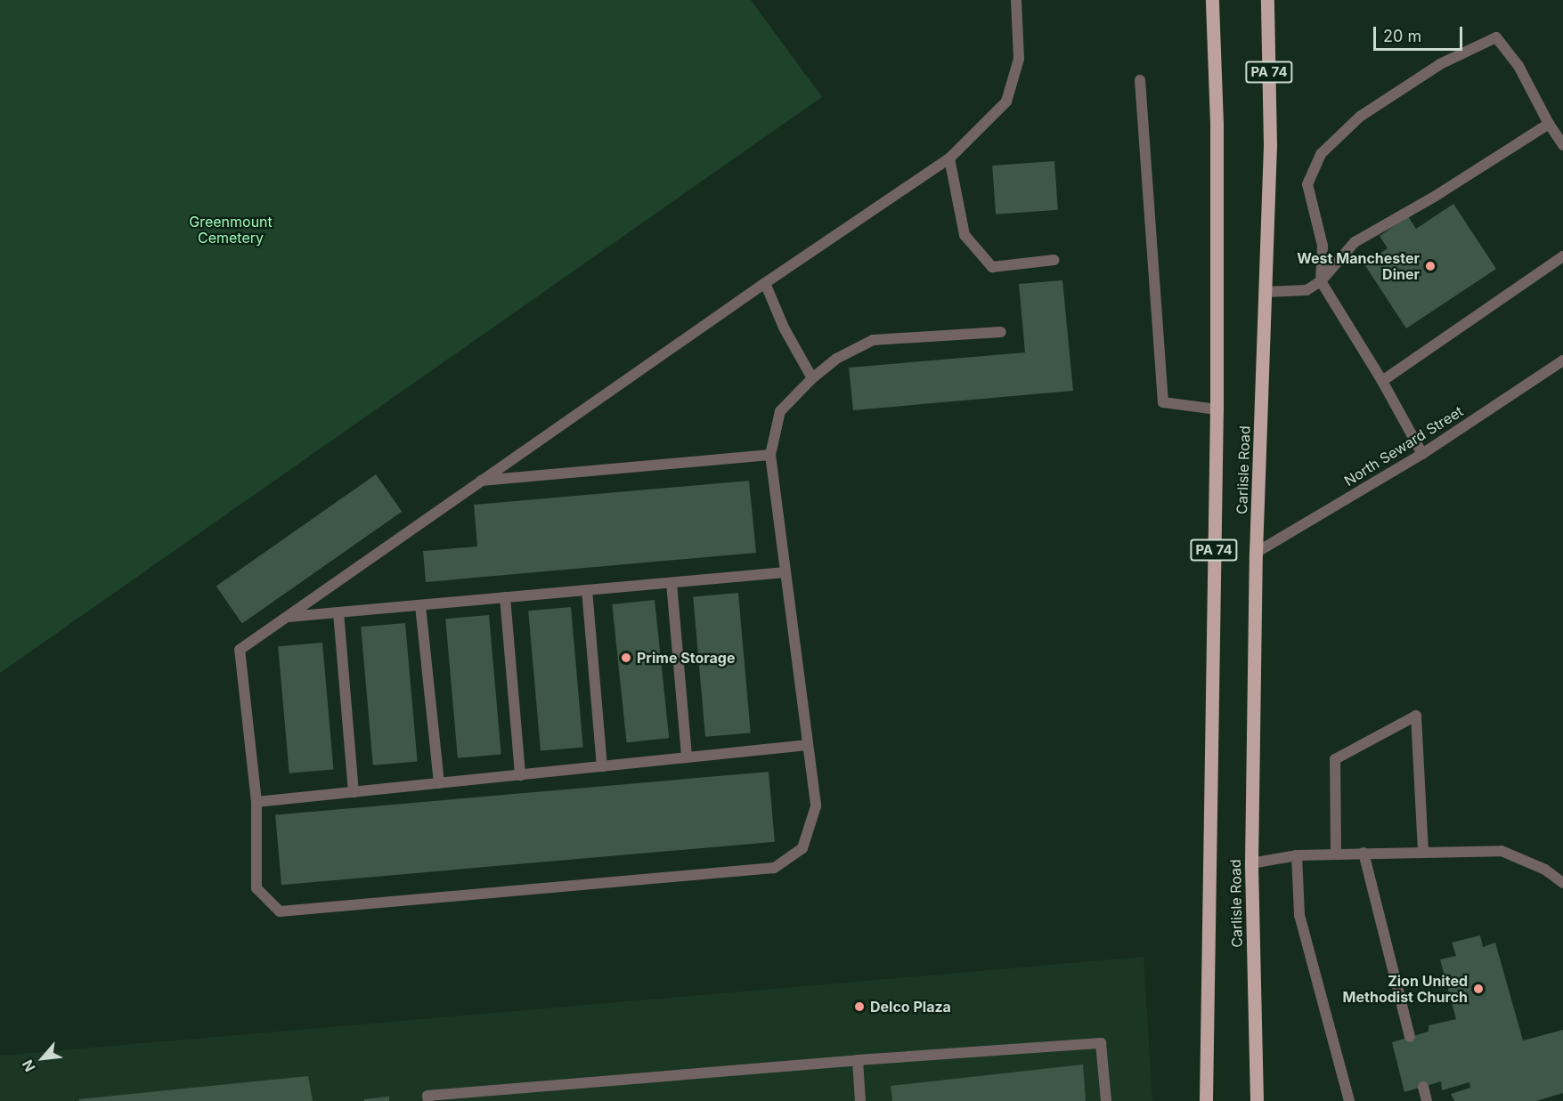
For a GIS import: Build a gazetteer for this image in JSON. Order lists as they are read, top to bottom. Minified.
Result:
{"streets":{"main road":["PA 74","Carlisle Road"],"street":["North Seward Street"]},"crossings":[["North Seward Street","Carlisle Road"]],"parks":["Greenmount Cemetery"],"places":["West Manchester Diner","Prime Storage","Zion United Methodist Church","Delco Plaza"],"scale_bar":"20 m","north":"bottom left"}
